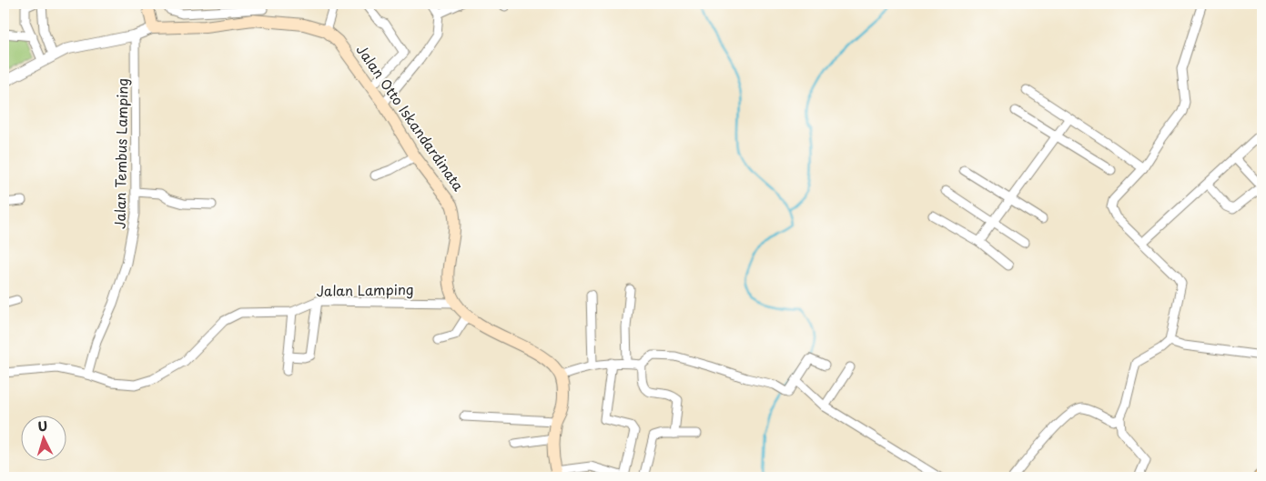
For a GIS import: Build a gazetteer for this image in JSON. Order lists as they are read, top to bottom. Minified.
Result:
{"streets":{"main road":["Jalan Otto Iskandardinata"],"street":["Jalan Tembus Lamping","Jalan Lamping"]},"crossings":[["Jalan Otto Iskandardinata","Jalan Lamping"],["Jalan Tembus Lamping","Jalan Lamping"]],"north":"top"}
